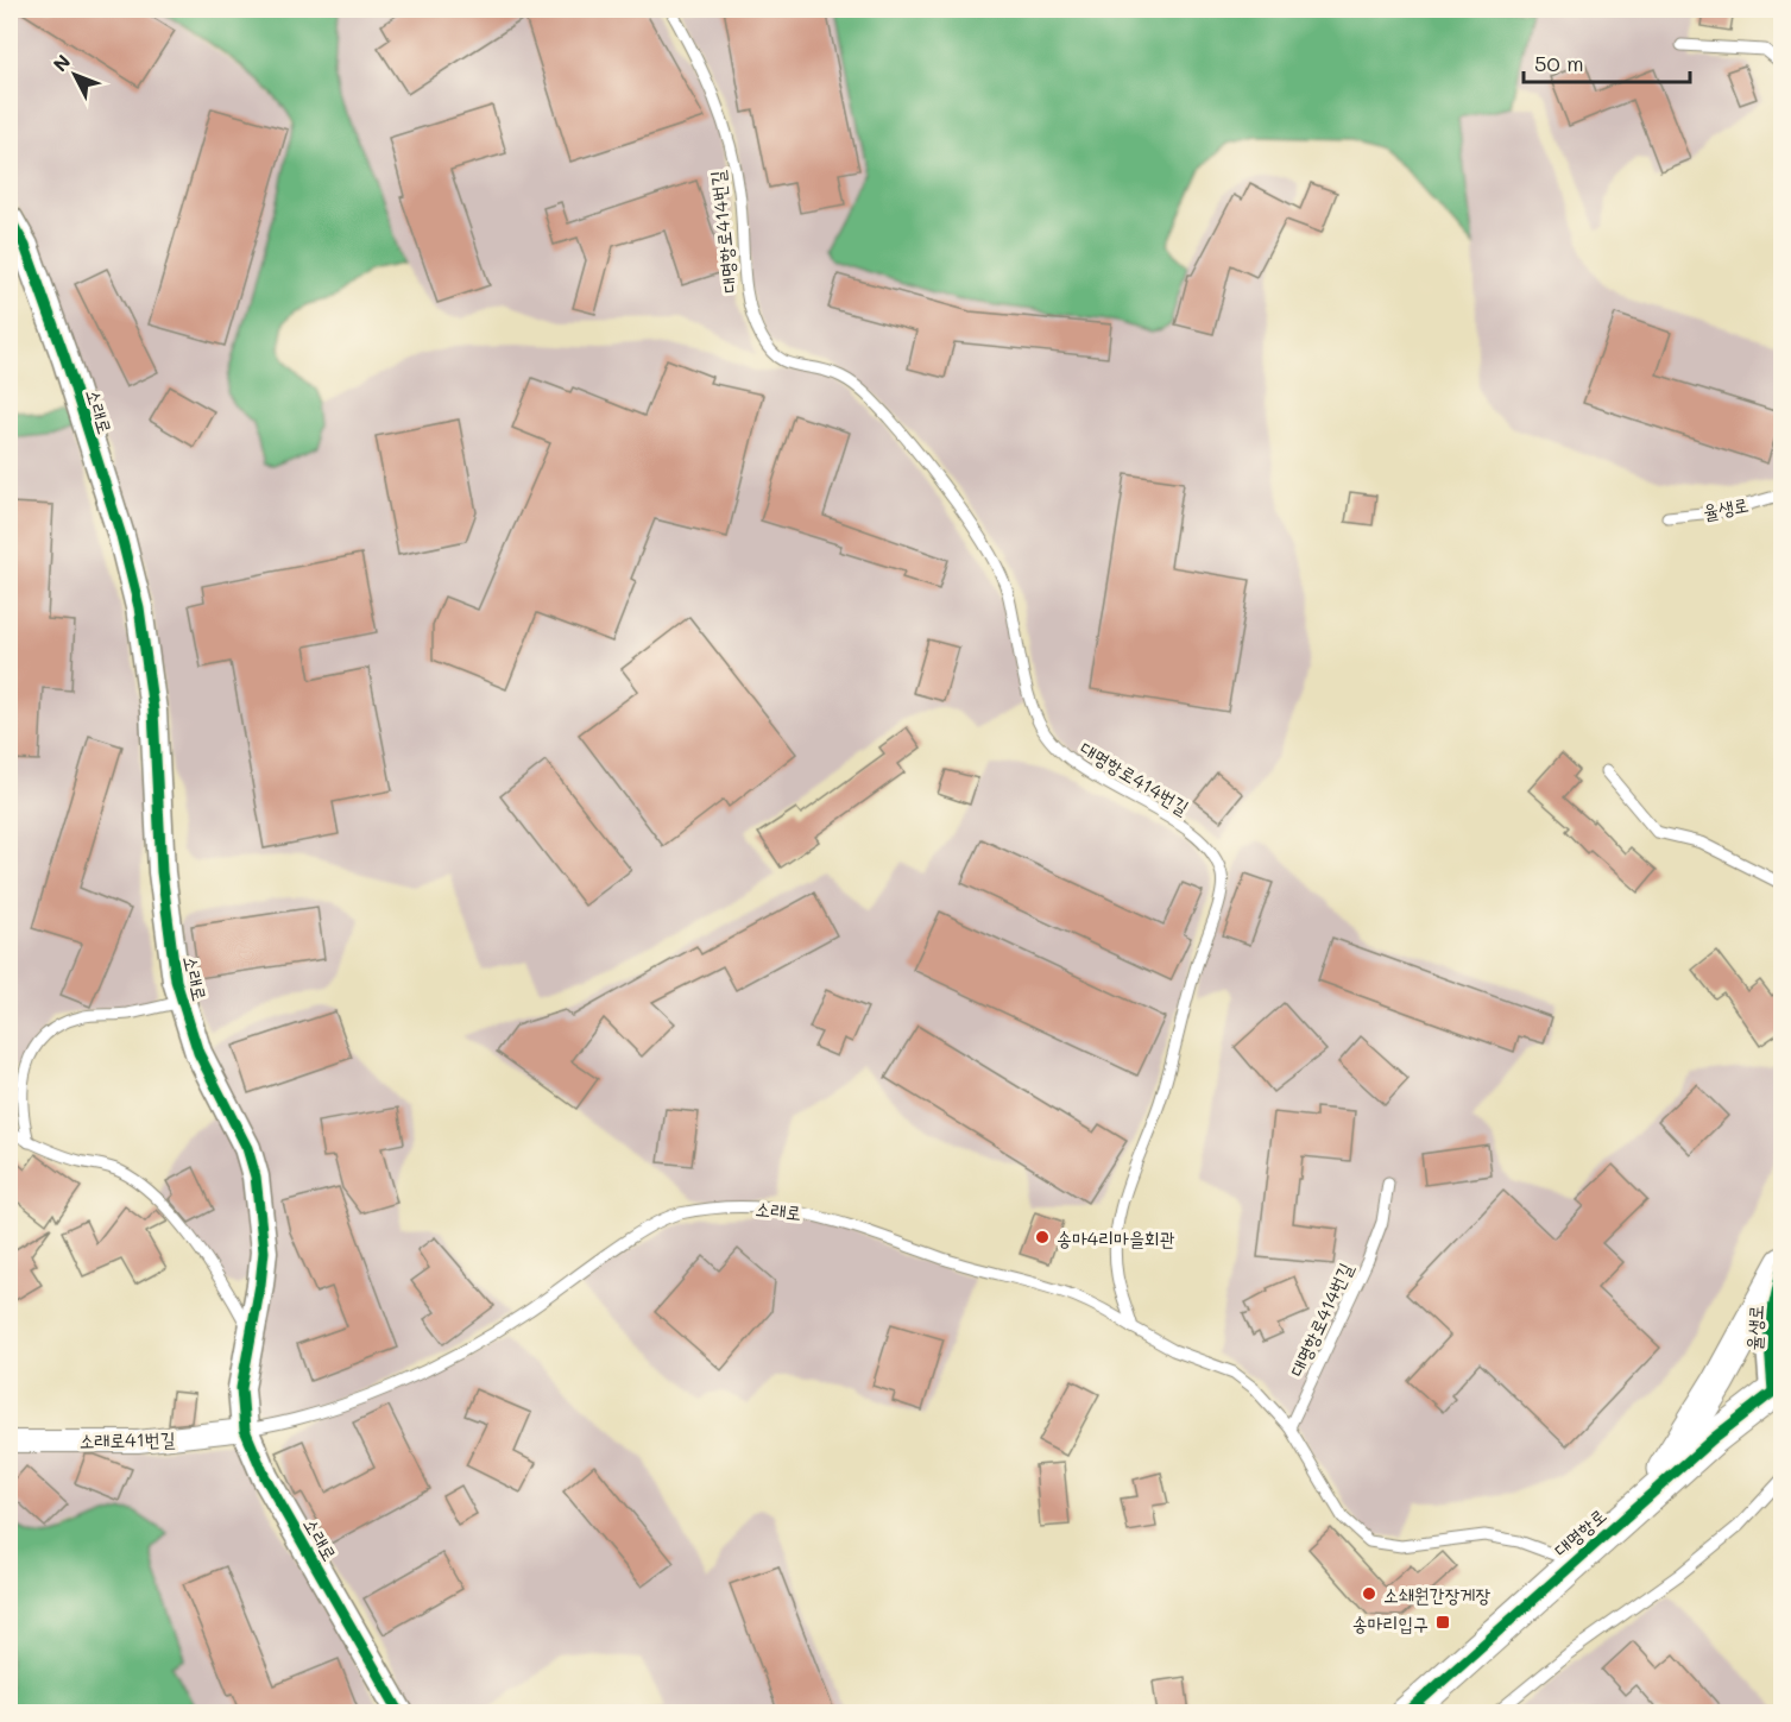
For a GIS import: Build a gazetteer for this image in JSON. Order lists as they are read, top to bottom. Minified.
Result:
{"streets":{"main road":["대명항로"],"street":["소래로","율생로","소래로41번길"],"lane":["대명항로414번길"]},"crossings":[["대명항로414번길","소래로"],["소래로","소래로41번길"],["율생로","대명항로"]],"places":{"other":["송마4리마을회관","소쇄원간장게장"],"transit":["송마리입구"]},"scale_bar":"50 m","north":"top left"}
